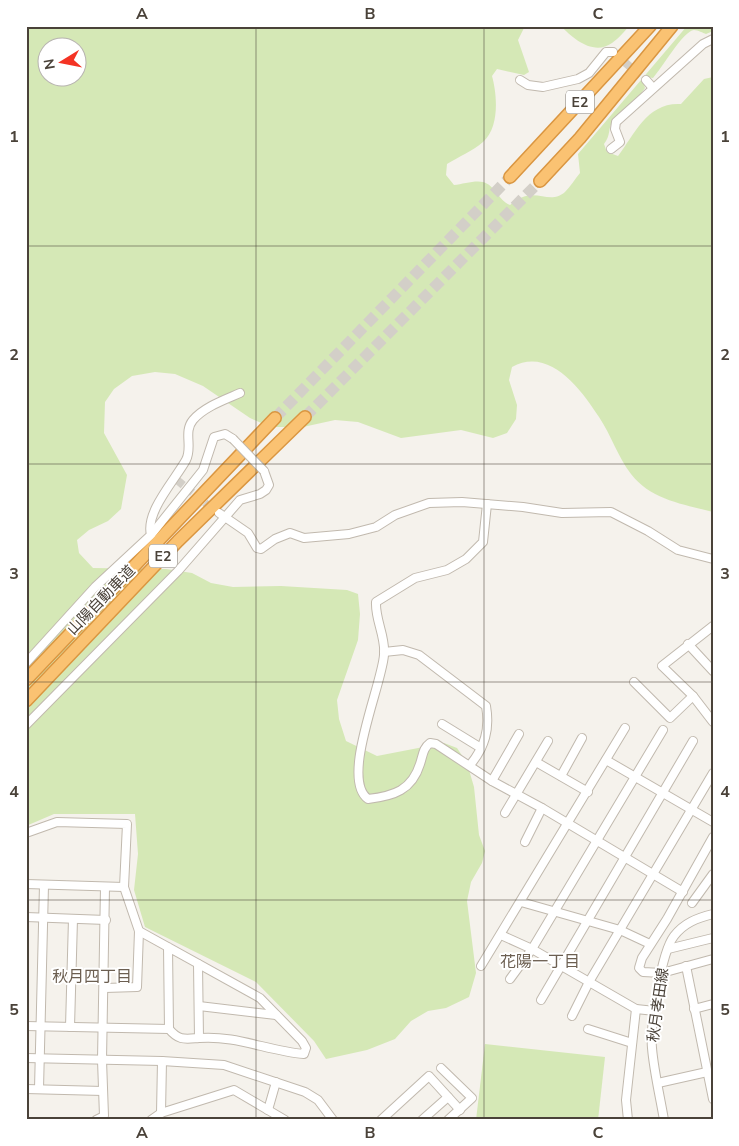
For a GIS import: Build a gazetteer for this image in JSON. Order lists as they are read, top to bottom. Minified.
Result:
{"streets":{"highway":["E2","山陽自動車道"],"street":["秋月孝田線"]},"districts":["花陽一丁目","秋月四丁目"],"north":"left","grid":{"columns":["A","B","C"],"rows":["1","2","3","4","5"]}}
